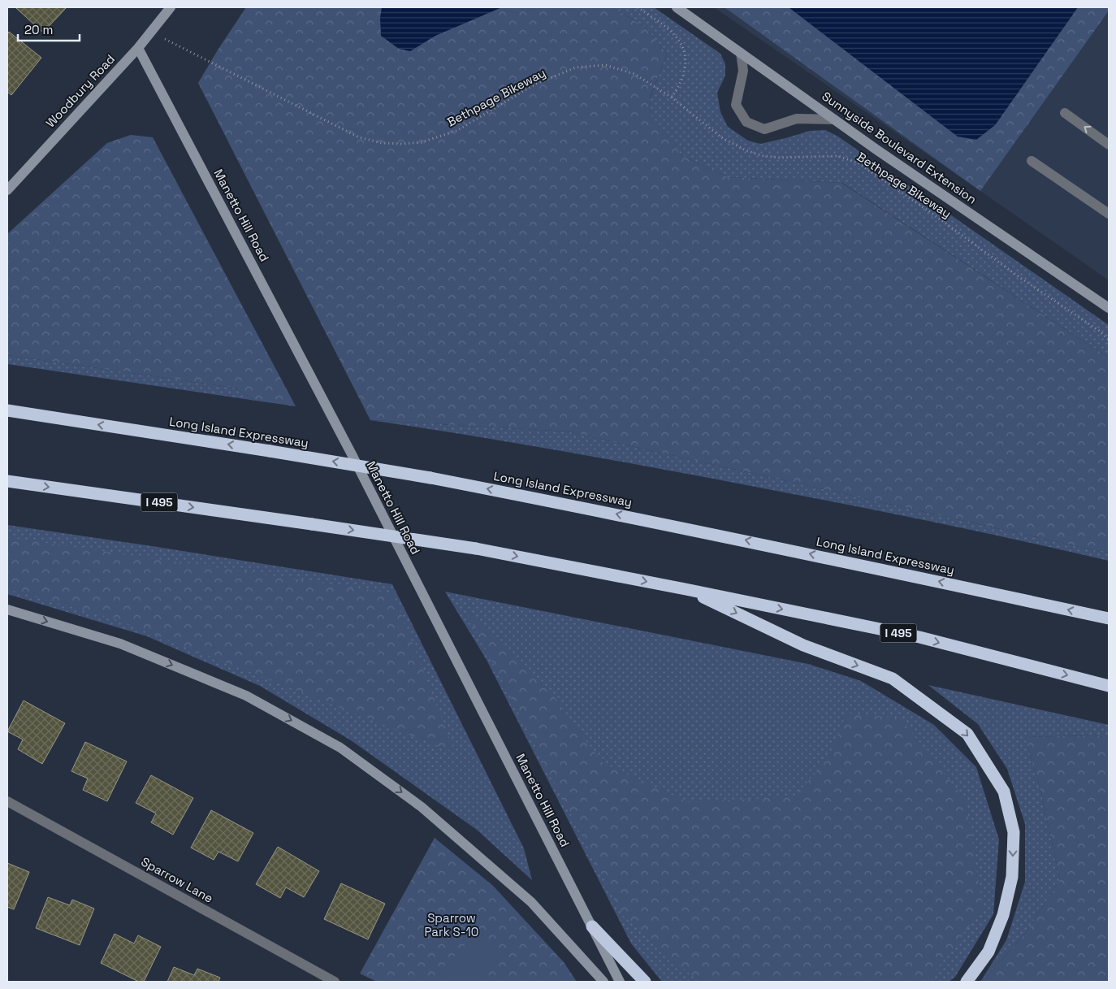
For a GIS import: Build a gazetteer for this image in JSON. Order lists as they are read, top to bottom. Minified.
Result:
{"streets":{"highway":["Long Island Expressway","I 495"],"main road":["Woodbury Road","Sunnyside Boulevard Extension","Manetto Hill Road"],"street":["Sparrow Lane"],"path":["Bethpage Bikeway"]},"crossings":[["Woodbury Road","Bethpage Bikeway"],["Woodbury Road","Manetto Hill Road"]],"parks":["Sparrow Park S-10"],"scale_bar":"20 m"}
